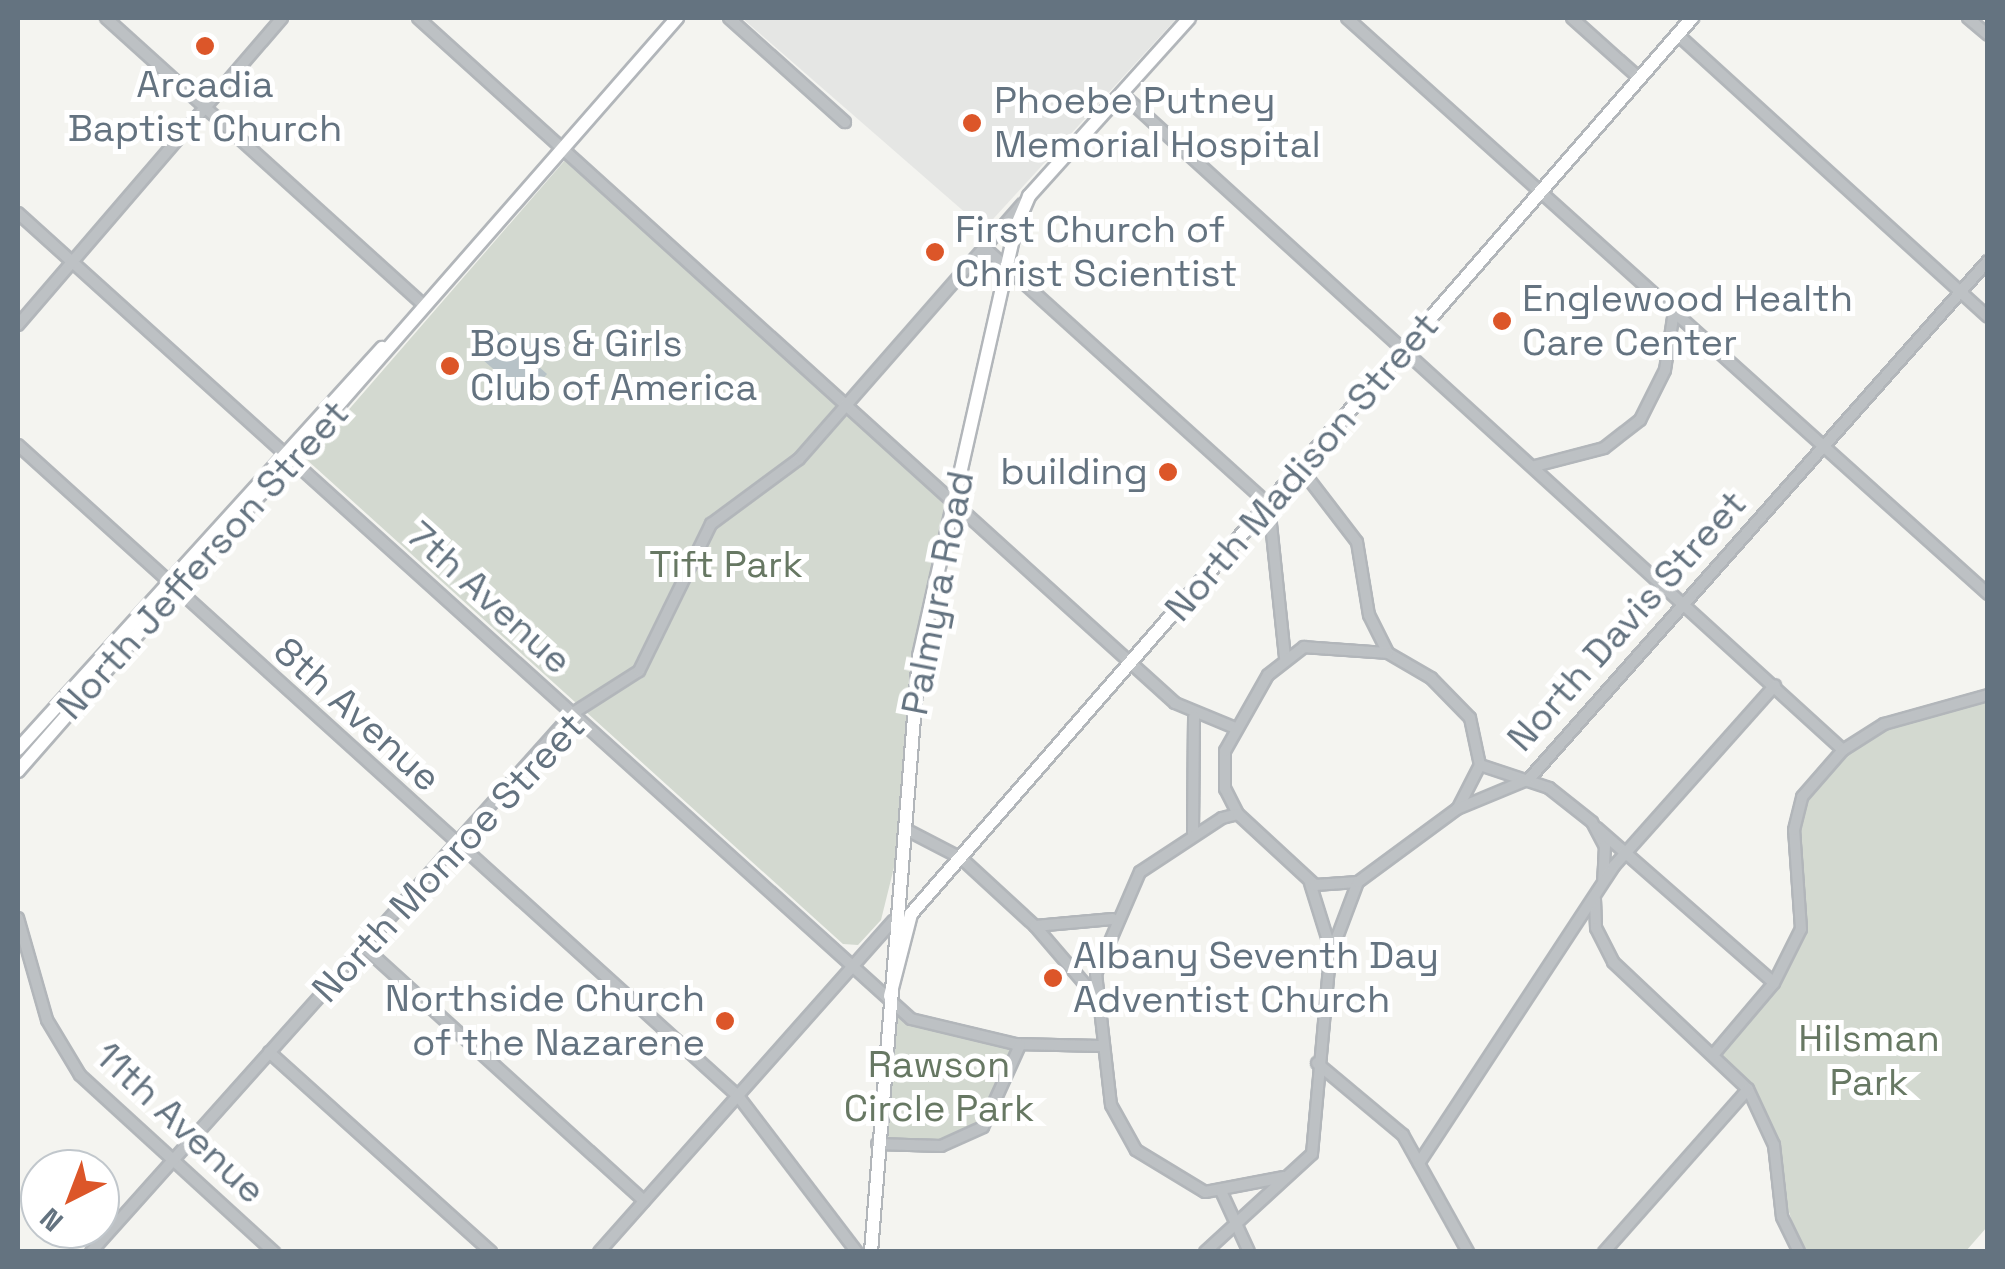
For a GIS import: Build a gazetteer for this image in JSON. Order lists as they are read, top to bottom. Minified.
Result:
{"streets":{"main road":["North Madison Street","North Jefferson Street","Palmyra Road","North Monroe Street"],"street":["7th Avenue","North Davis Street","8th Avenue","11th Avenue"]},"crossings":[["North Madison Street","Palmyra Road"],["North Jefferson Street","7th Avenue"],["North Jefferson Street","8th Avenue"],["Palmyra Road","7th Avenue"],["Palmyra Road","North Monroe Street"],["7th Avenue","North Monroe Street"],["8th Avenue","North Monroe Street"],["North Monroe Street","11th Avenue"]],"parks":["Tift Park","Hilsman Park","Rawson Circle Park"],"places":["Arcadia Baptist Church","Phoebe Putney Memorial Hospital","First Church of Christ Scientist","Englewood Health Care Center","Boys & Girls Club of America","building","Albany Seventh Day Adventist Church","Northside Church of the Nazarene"],"north":"bottom left"}
